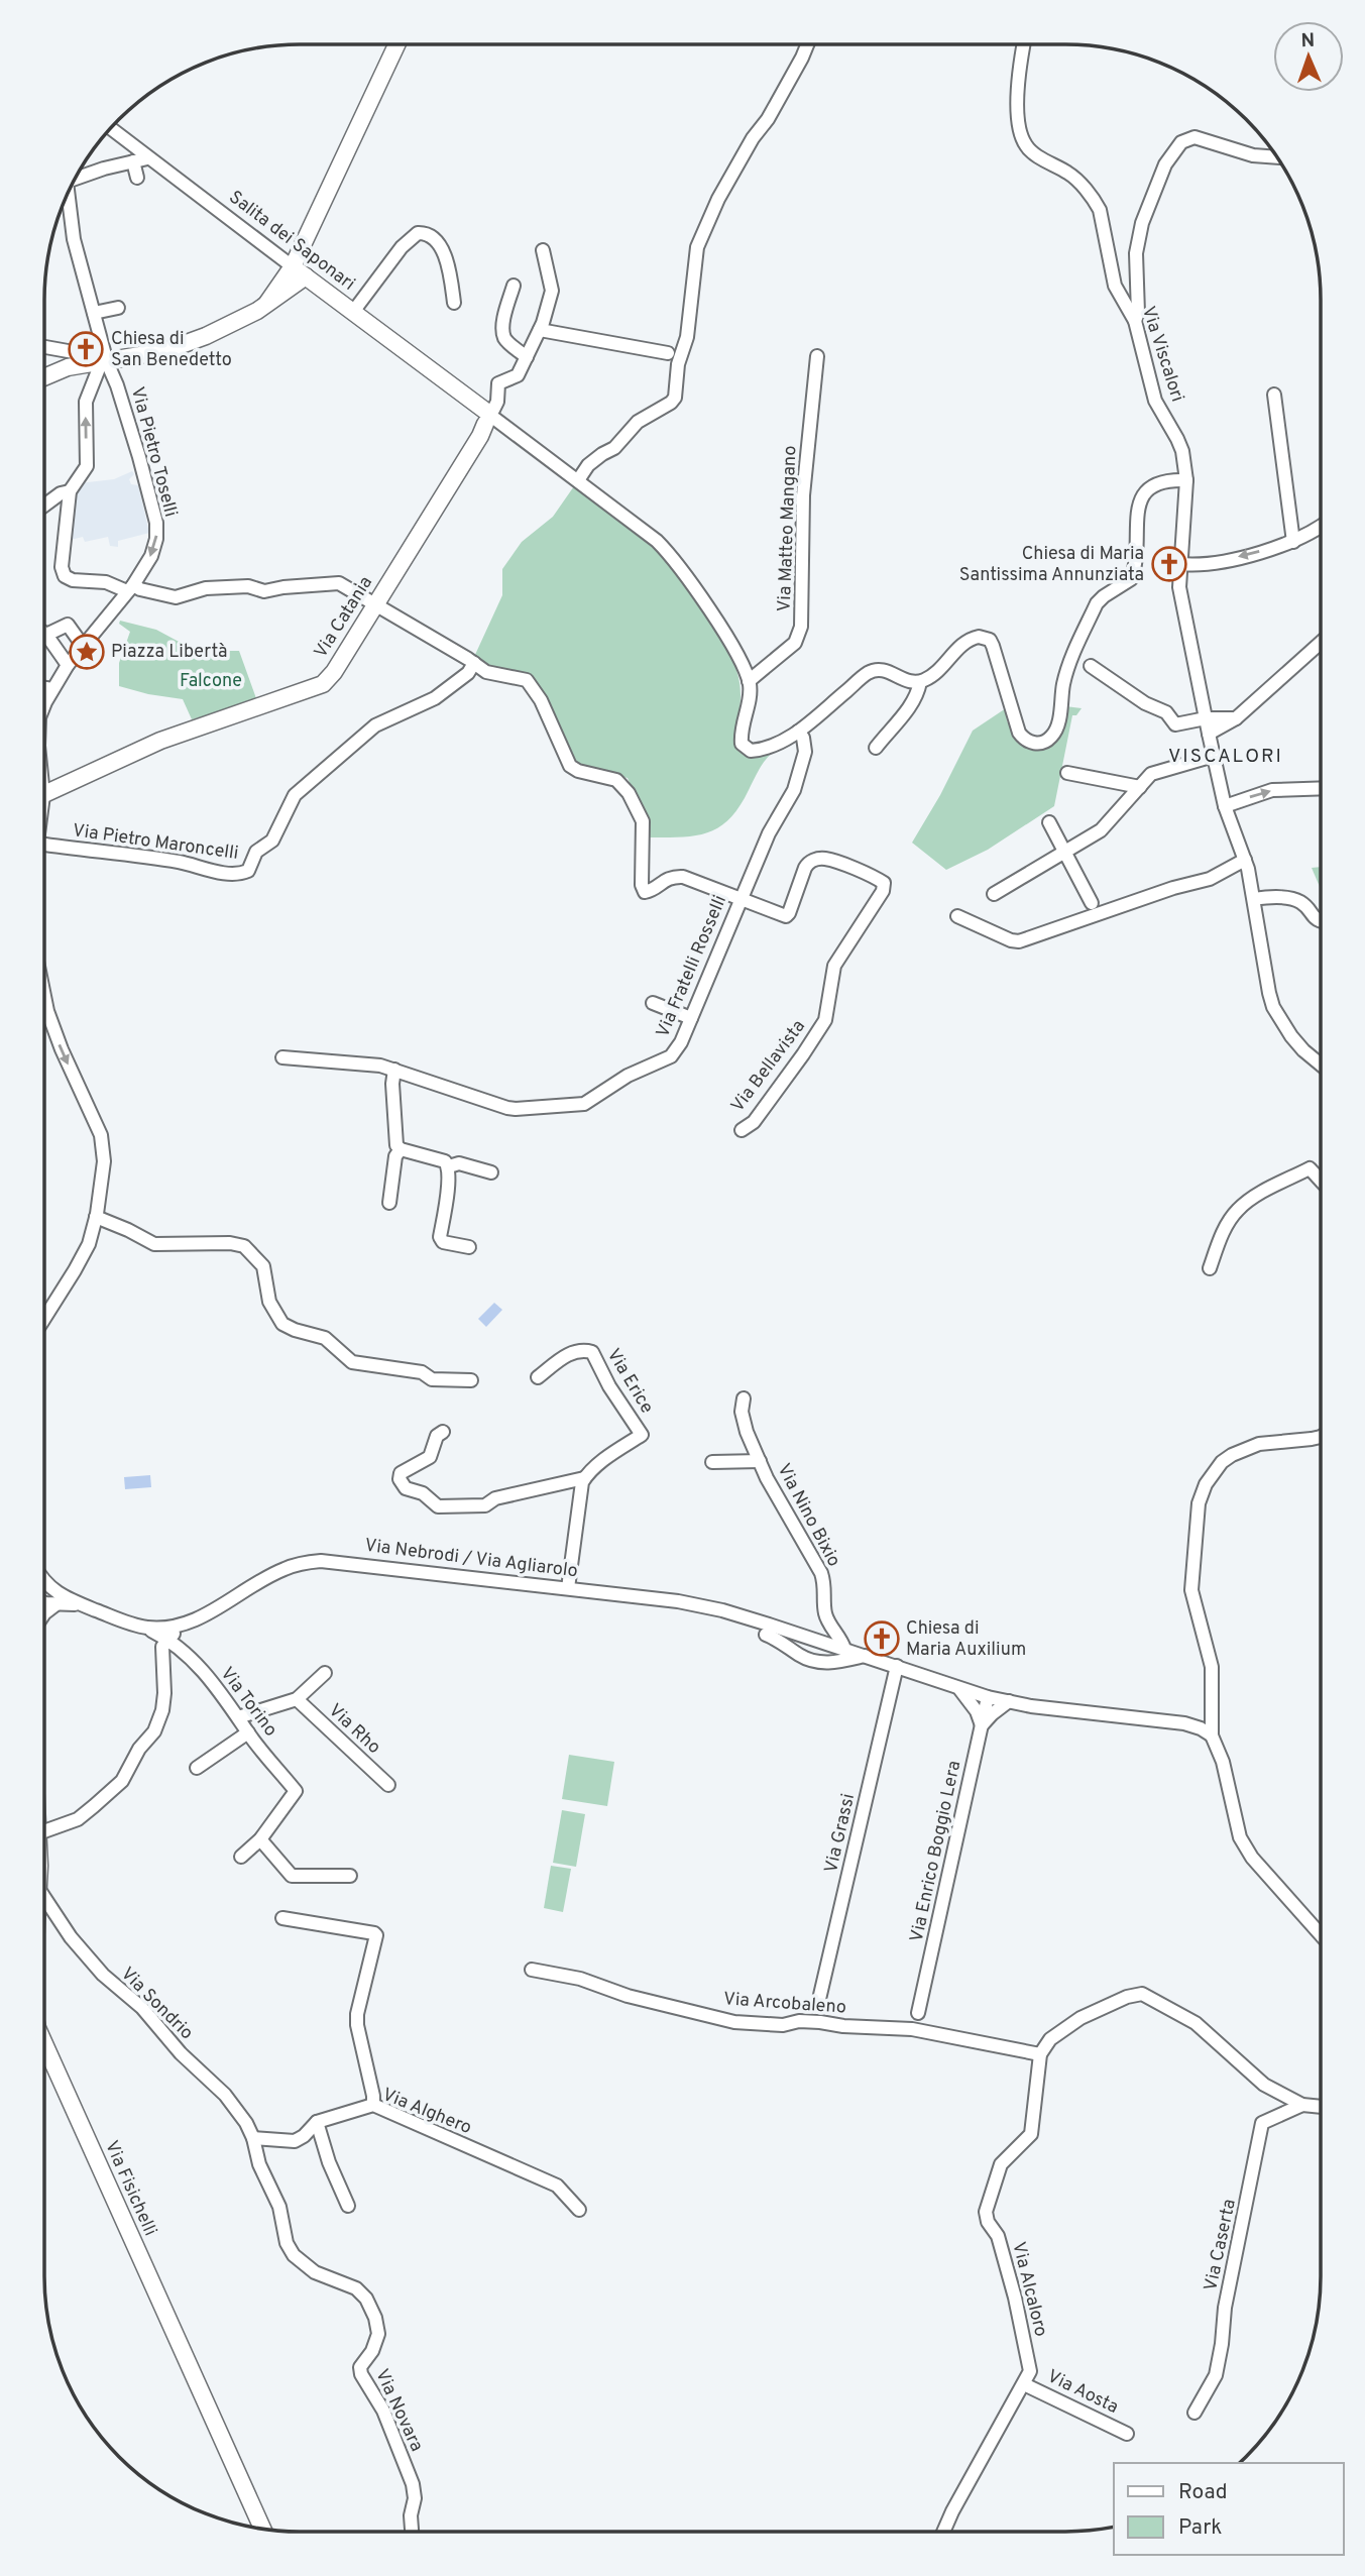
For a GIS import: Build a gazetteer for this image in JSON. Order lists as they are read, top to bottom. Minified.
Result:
{"streets":{"main road":["Salita dei Saponari","Via Catania","Via Fisichelli"],"street":["Via Viscalori","Via Pietro Toselli","Via Matteo Mangano","Via Pietro Maroncelli","Via Fratelli Rosselli","Via Bellavista","Via Erice","Via Nino Bixio","Via Nebrodi / Via Agliarolo","Via Torino","Via Rho","Via Grassi","Via Enrico Boggio Lera","Via Sondrio","Via Arcobaleno","Via Alghero","Via Caserta","Via Alcaloro","Via Aosta","Via Novara"]},"crossings":[["Salita dei Saponari","Via Catania"],["Via Pietro Toselli","Via Bellavista"],["Via Catania","Via Bellavista"],["Via Pietro Maroncelli","Via Bellavista"],["Via Fratelli Rosselli","Via Bellavista"],["Via Sondrio","Via Alghero"],["Via Sondrio","Via Novara"],["Via Arcobaleno","Via Alcaloro"],["Via Alghero","Via Novara"],["Via Alcaloro","Via Aosta"]],"districts":["VISCALORI"],"parks":["Falcone"],"places":{"church":["Chiesa di San Benedetto","Chiesa di Maria Santissima Annunziata","Chiesa di Maria Auxilium"],"place":["Piazza Libertà"]},"legend":["Road","Park"],"north":"top"}
